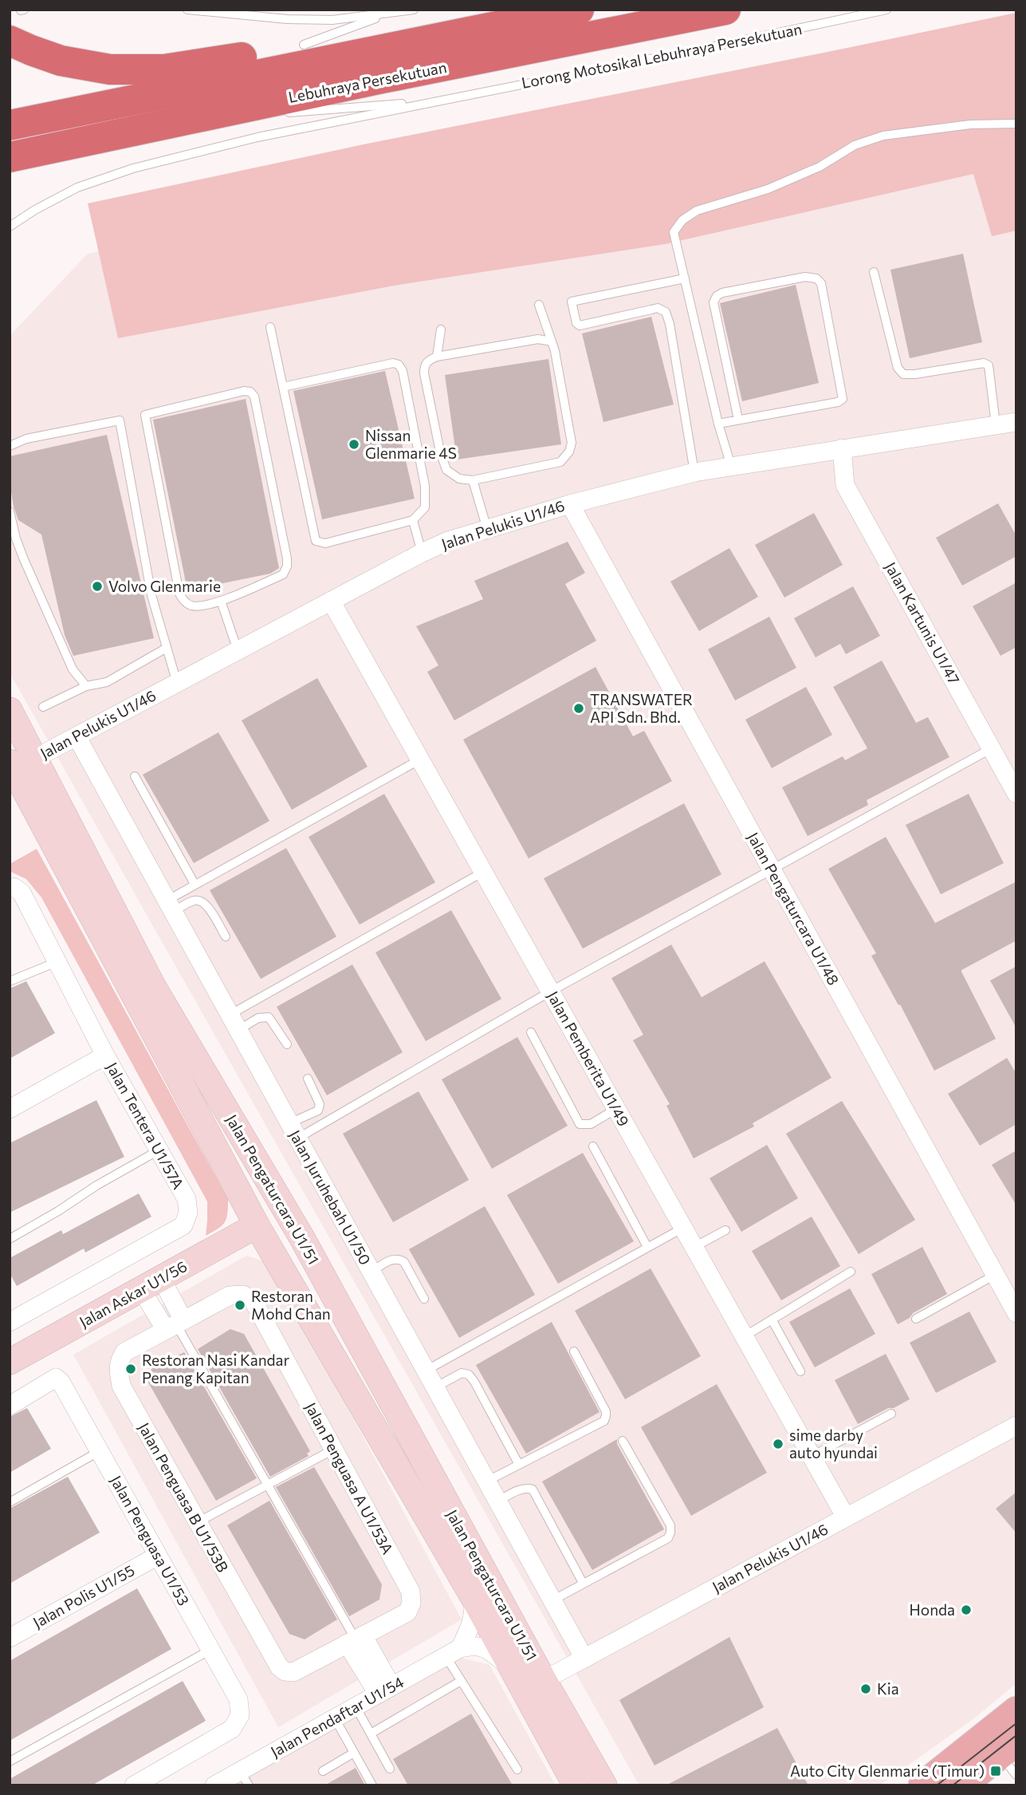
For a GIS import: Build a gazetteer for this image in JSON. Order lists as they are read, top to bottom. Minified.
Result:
{"streets":{"highway":["Lebuhraya Persekutuan"],"main road":["Jalan Pengaturcara U1/51","Jalan Askar U1/56"],"street":["Jalan Pelukis U1/46","Jalan Kartunis U1/47","Jalan Pengaturcara U1/48","Jalan Pemberita U1/49","Jalan Tentera U1/57A","Jalan Juruhebah U1/50","Jalan Penguasa A U1/53A","Jalan Penguasa B U1/53B","Jalan Penguasa U1/53","Jalan Polis U1/55","Jalan Pendaftar U1/54"],"lane":["Lorong Motosikal Lebuhraya Persekutuan"]},"crossings":[["Jalan Pelukis U1/46","Jalan Kartunis U1/47"],["Jalan Pelukis U1/46","Jalan Pengaturcara U1/48"],["Jalan Pelukis U1/46","Jalan Pemberita U1/49"],["Jalan Pelukis U1/46","Jalan Pengaturcara U1/51"],["Jalan Pelukis U1/46","Jalan Juruhebah U1/50"],["Jalan Pengaturcara U1/51","Jalan Askar U1/56"],["Jalan Penguasa A U1/53A","Jalan Penguasa B U1/53B"],["Jalan Penguasa U1/53","Jalan Polis U1/55"]],"places":{"other":["Nissan Glenmarie 4S","Volvo Glenmarie","TRANSWATER API Sdn. Bhd.","Restoran Mohd Chan","Restoran Nasi Kandar Penang Kapitan","sime darby auto hyundai","Honda","Kia"],"transit":["Auto City Glenmarie (Timur)"]}}
